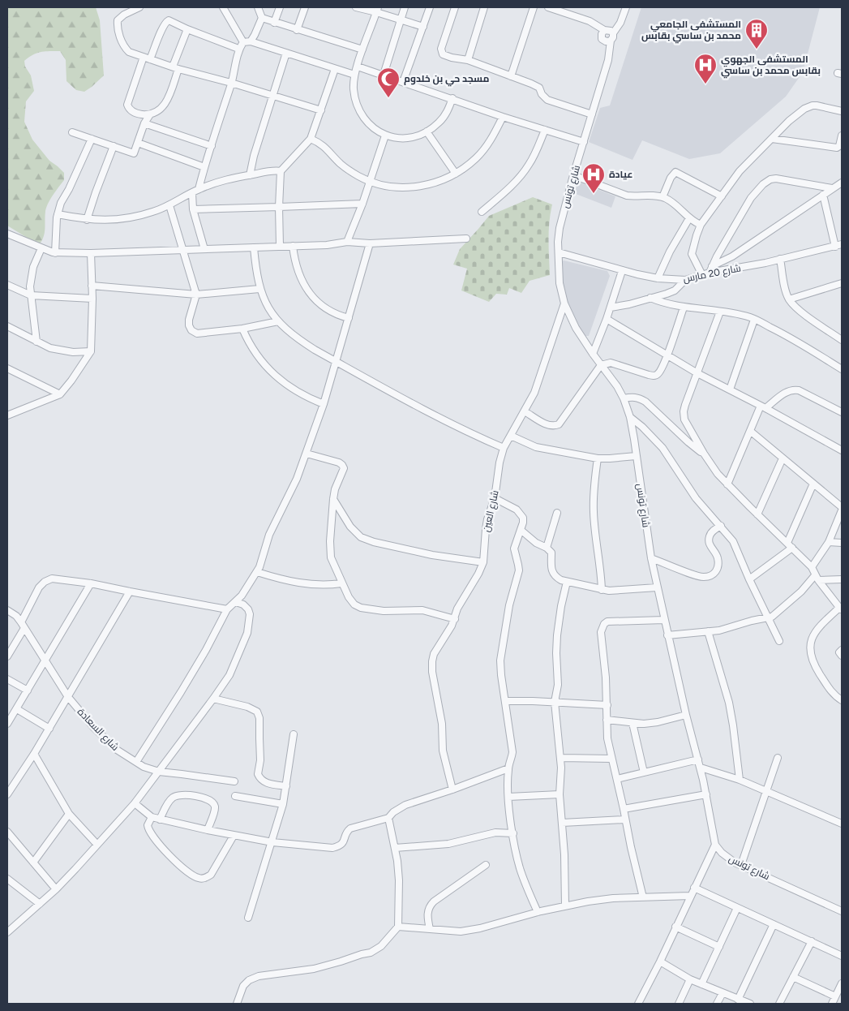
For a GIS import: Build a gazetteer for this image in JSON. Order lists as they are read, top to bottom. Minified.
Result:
{"streets":{"street":["شارع تونس","شارع 20 مارس","شارع العين","شارع السعادة"]},"crossings":[["شارع تونس","شارع 20 مارس"],["شارع تونس","شارع العين"]],"places":{"building":["المستشفى الجامعي محمد بن ساسي بقابس"],"hospital":["المستشفى الجهوي بقابس محمد بن ساسي","عيادة"],"mosque":["مسجد حي بن خلدوم"]}}
